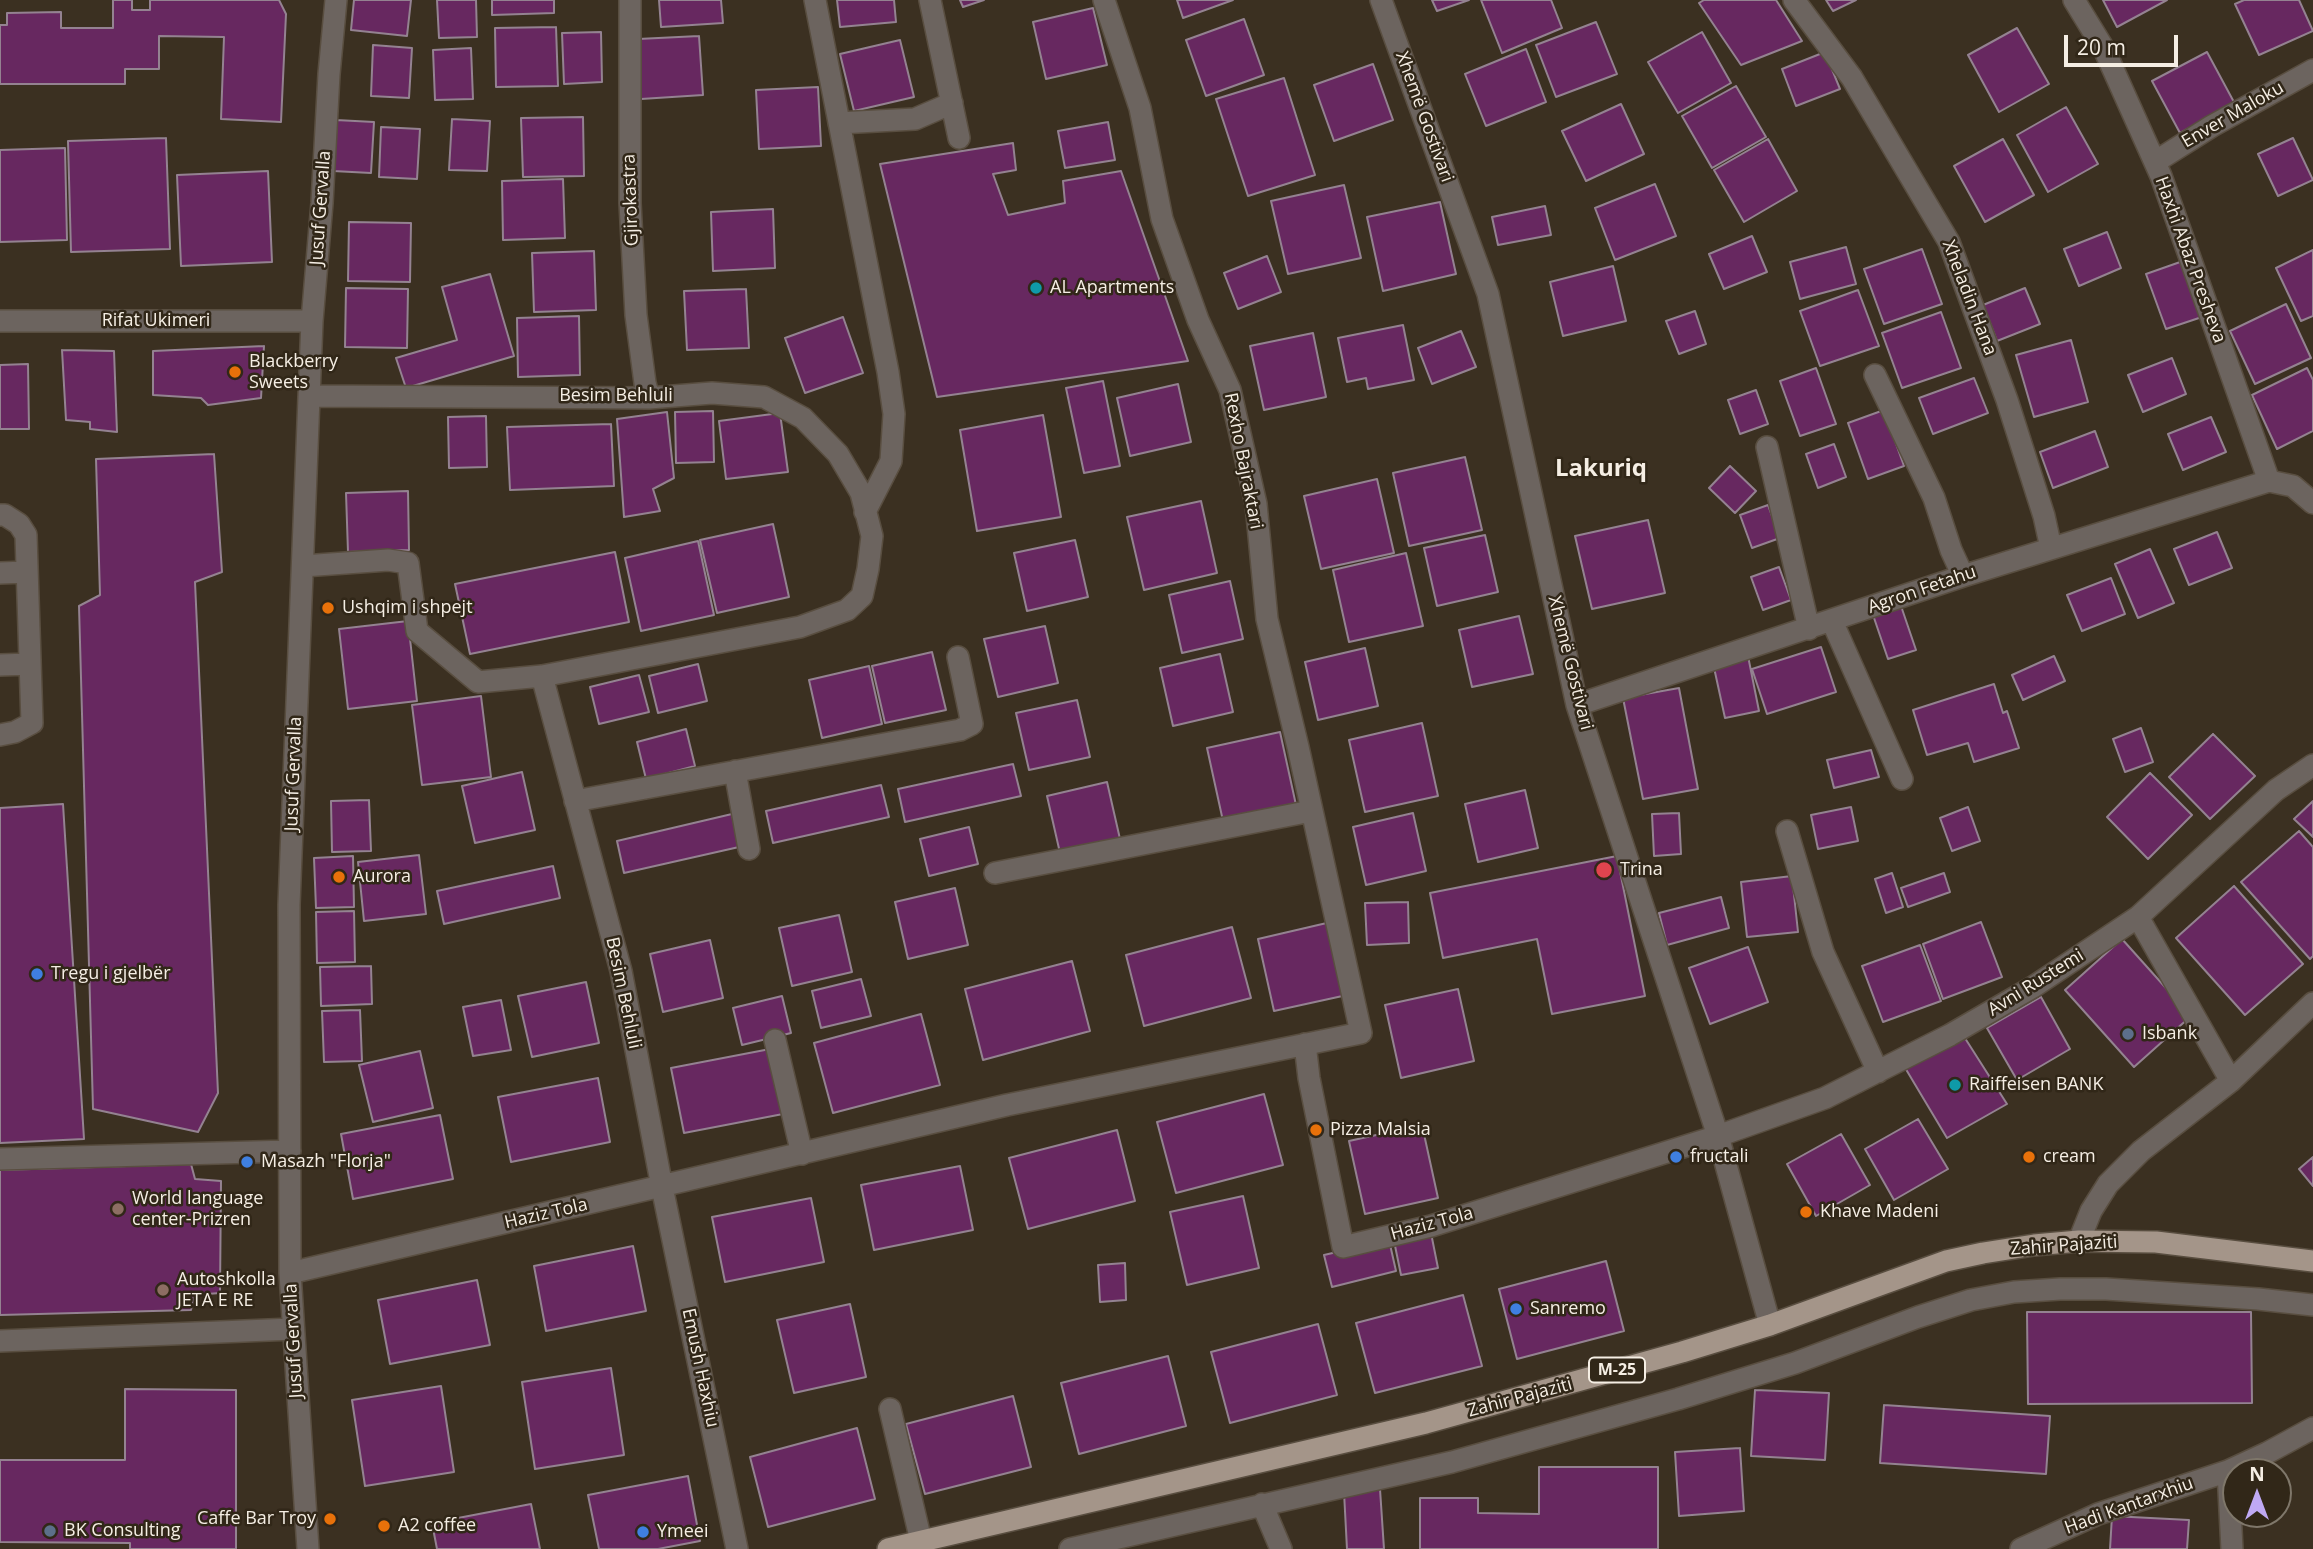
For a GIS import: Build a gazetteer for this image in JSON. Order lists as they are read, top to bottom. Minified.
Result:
{"streets":{"main road":["Zahir Pajaziti","M-25"],"street":["Enver Maloku","Xhemë Gostivari","Gjirokastra","Jusuf Gervalla","Haxhi Abaz Presheva","Xheladin Hana","Rifat Ukimeri","Besim Behluli","Rexho Bajraktari","Agron Fetahu","Avni Rustemi","Haziz Tola","Emush Haxhiu","Hadi Kantarxhiu"]},"crossings":[["Enver Maloku","Haxhi Abaz Presheva"],["Xhemë Gostivari","Agron Fetahu"],["Xhemë Gostivari","Avni Rustemi"],["Xhemë Gostivari","Haziz Tola"],["Xhemë Gostivari","Zahir Pajaziti"],["Gjirokastra","Besim Behluli"],["Jusuf Gervalla","Rifat Ukimeri"],["Jusuf Gervalla","Besim Behluli"],["Jusuf Gervalla","Haziz Tola"],["Haxhi Abaz Presheva","Agron Fetahu"],["Xheladin Hana","Agron Fetahu"],["Besim Behluli","Haziz Tola"],["Besim Behluli","Emush Haxhiu"],["Rexho Bajraktari","Haziz Tola"],["Avni Rustemi","Haziz Tola"],["Haziz Tola","Emush Haxhiu"]],"districts":["Lakuriq"],"places":["AL Apartments","Blackberry Sweets","Ushqim i shpejt","Trina","Aurora","Tregu i gjelbër","Isbank","Raiffeisen BANK","Pizza Malsia","fructali","cream","Masazh \"Florja\"","World language center-Prizren","Khave Madeni","Autoshkolla JETA E RE","Sanremo","Caffe Bar Troy","A2 coffee","BK Consulting","Ymeei"],"scale_bar":"20 m","north":"top"}
